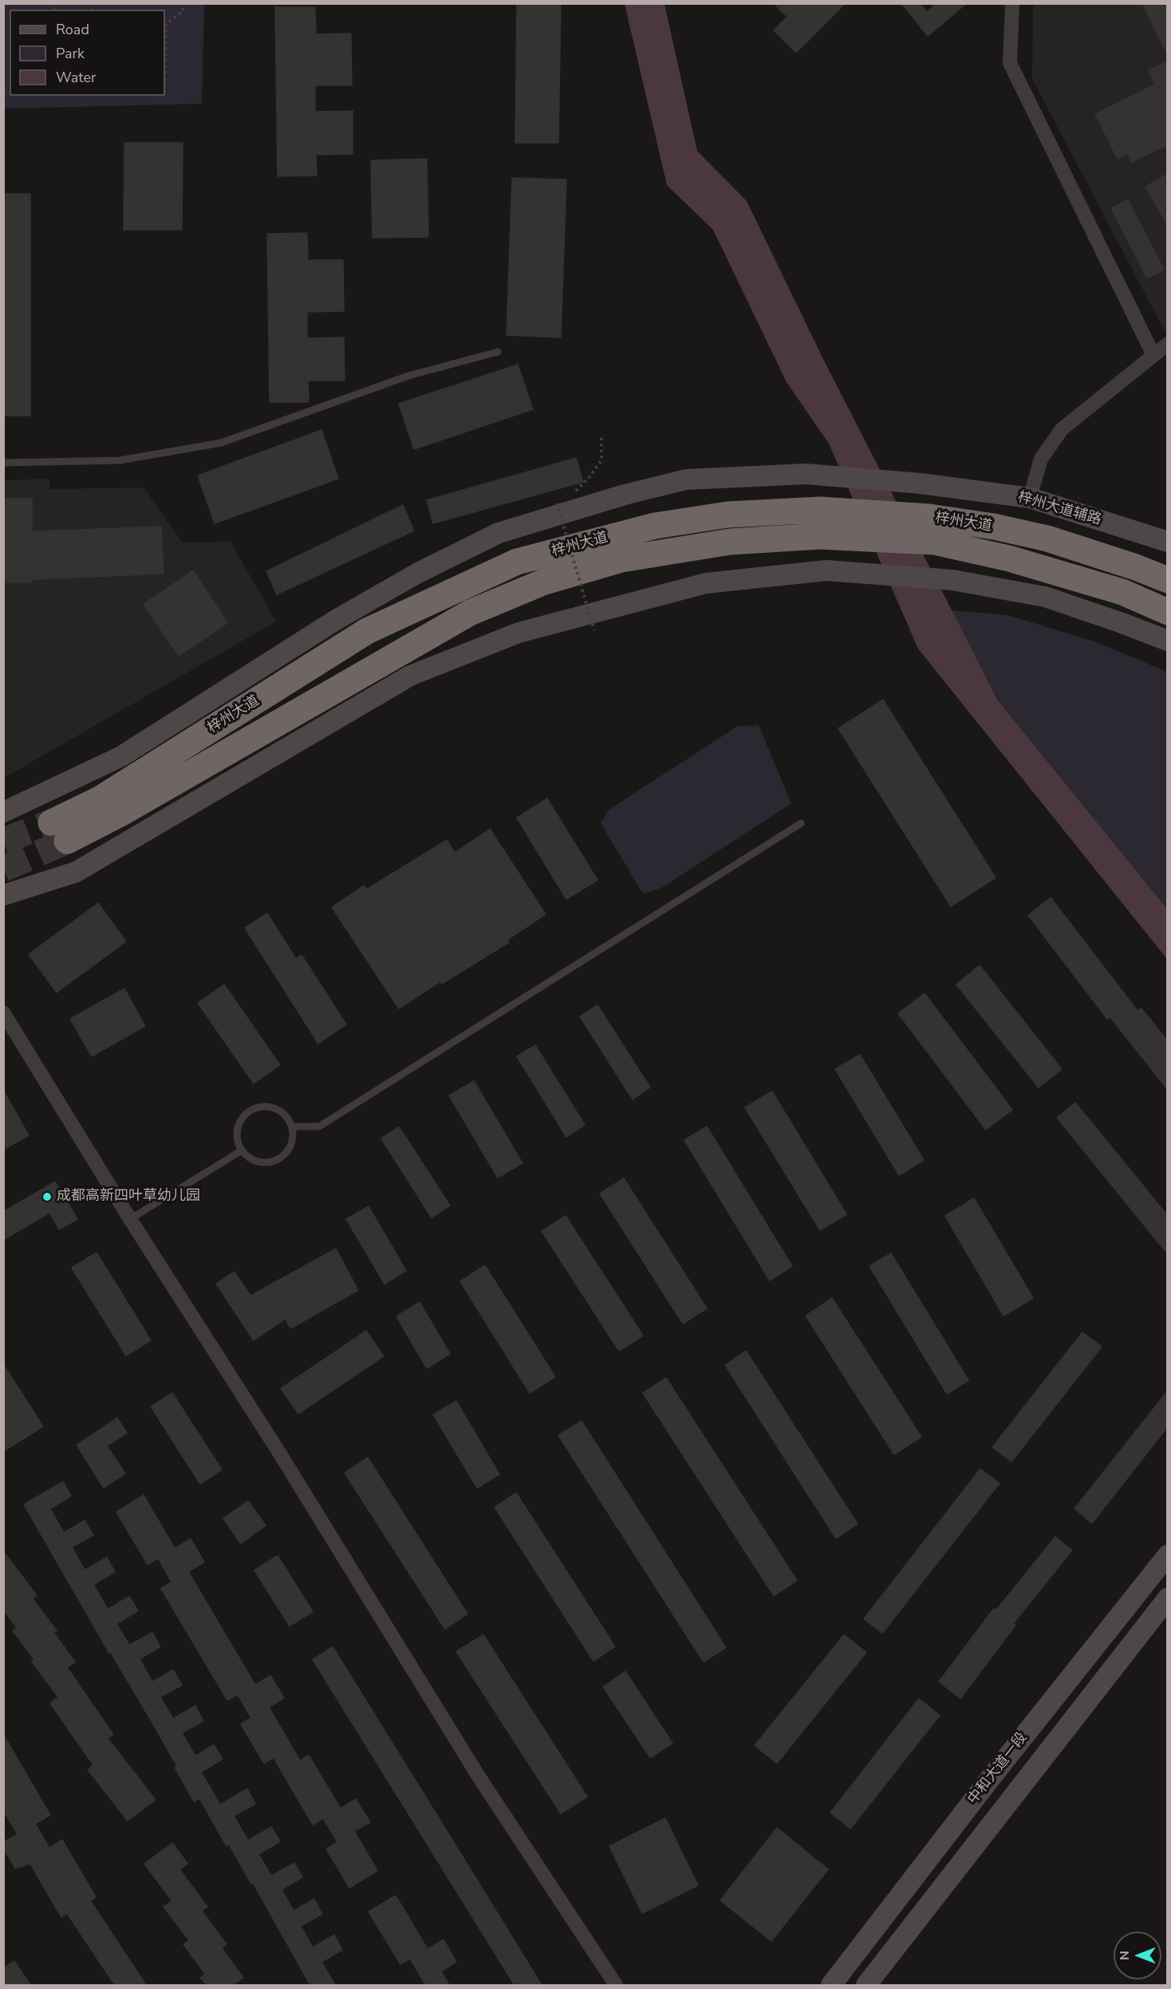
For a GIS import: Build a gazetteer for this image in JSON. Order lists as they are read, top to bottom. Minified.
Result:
{"streets":{"highway":["梓州大道"],"main road":["梓州大道辅路","中和大道一段"]},"places":["成都高新四叶草幼儿园"],"legend":["Road","Park","Water"],"north":"left"}
